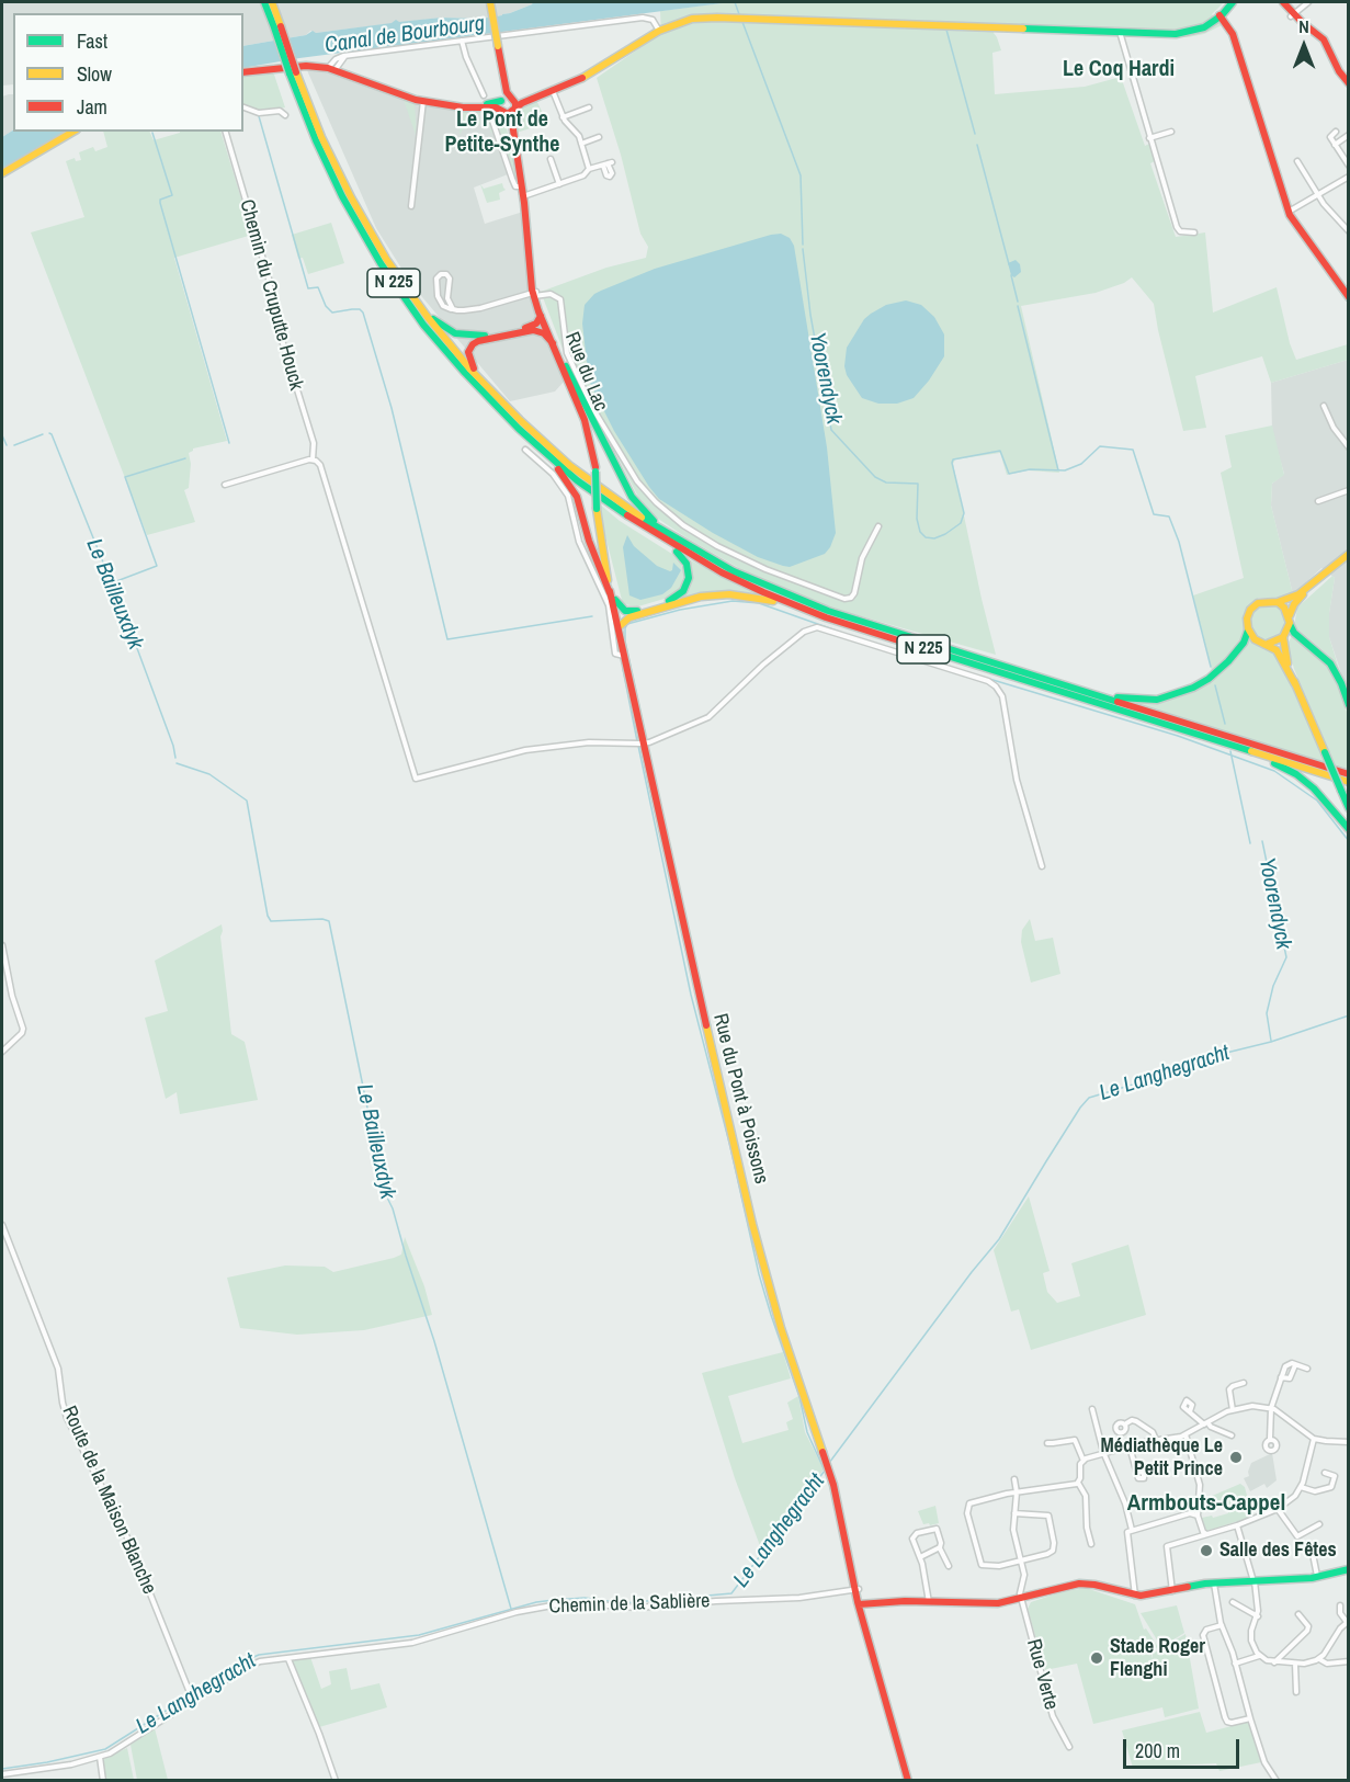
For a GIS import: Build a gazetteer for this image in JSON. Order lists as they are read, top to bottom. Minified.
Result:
{"streets":{"main road":["N 225","Rue du Lac","Rue du Pont à Poissons"],"street":["Chemin du Cruputte Houck","Route de la Maison Blanche","Chemin de la Sablière","Rue Verte"]},"crossings":[["Chemin du Cruputte Houck","Rue du Pont à Poissons"],["Rue du Lac","Rue du Pont à Poissons"],["Rue du Pont à Poissons","Chemin de la Sablière"],["Route de la Maison Blanche","Chemin de la Sablière"]],"districts":["Le Coq Hardi","Le Pont de Petite-Synthe","Armbouts-Cappel"],"water":["Canal de Bourbourg","Yoorendyck","Le Bailleuxdyk","Le Langhegracht"],"places":["Médiathèque Le Petit Prince","Salle des Fêtes","Stade Roger Flenghi"],"legend":["Fast","Slow","Jam"],"scale_bar":"200 m","north":"top"}
